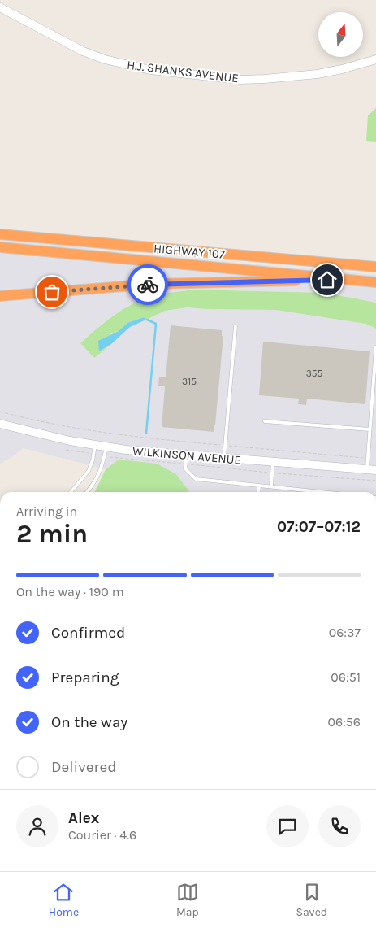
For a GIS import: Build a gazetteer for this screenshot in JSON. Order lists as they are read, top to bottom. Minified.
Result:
{"streets":{"highway":["HIGHWAY 107"],"street":["H.J. SHANKS AVENUE","WILKINSON AVENUE"]},"house_numbers":["355","315"],"north":"top","page":{"heading":["2 min","Arriving in","07:07–07:12"],"panel":["Alex","Courier · 4.6"],"bar":"On the way · 190 m","list":[["Confirmed","06:37"],["Preparing","06:51"],["On the way","06:56"],"Delivered"],"tabs":["Home","Map","Saved"]}}
